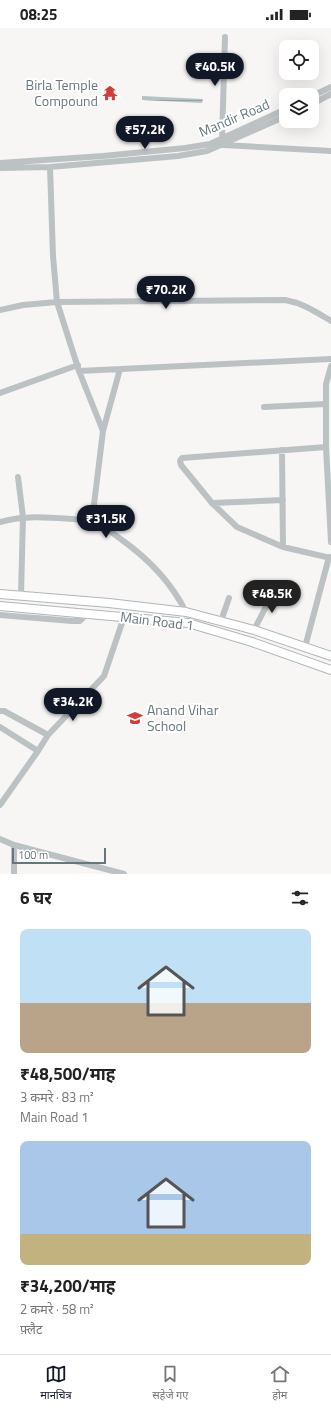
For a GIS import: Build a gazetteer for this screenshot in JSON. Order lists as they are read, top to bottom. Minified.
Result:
{"streets":{"main road":["Main Road 1"],"street":["Mandir Road"]},"places":{"temple":["Birla Temple Compound"],"school or university":["Anand Vihar School"]},"scale_bar":"100 m","page":{"status":"08:25","price":["₹40.5K","₹57.2K","₹70.2K","₹31.5K","₹48.5K","₹34.2K"],"scale":"100 m","heading":"6 घर","list":[{"name":"₹48,500/माह","note":"3 कमरे · 83 m² · Main Road 1"},{"name":"₹34,200/माह","note":"2 कमरे · 58 m² · फ़्लैट"}],"tabs":["मानचित्र","सहेजे गए","होम"]}}
